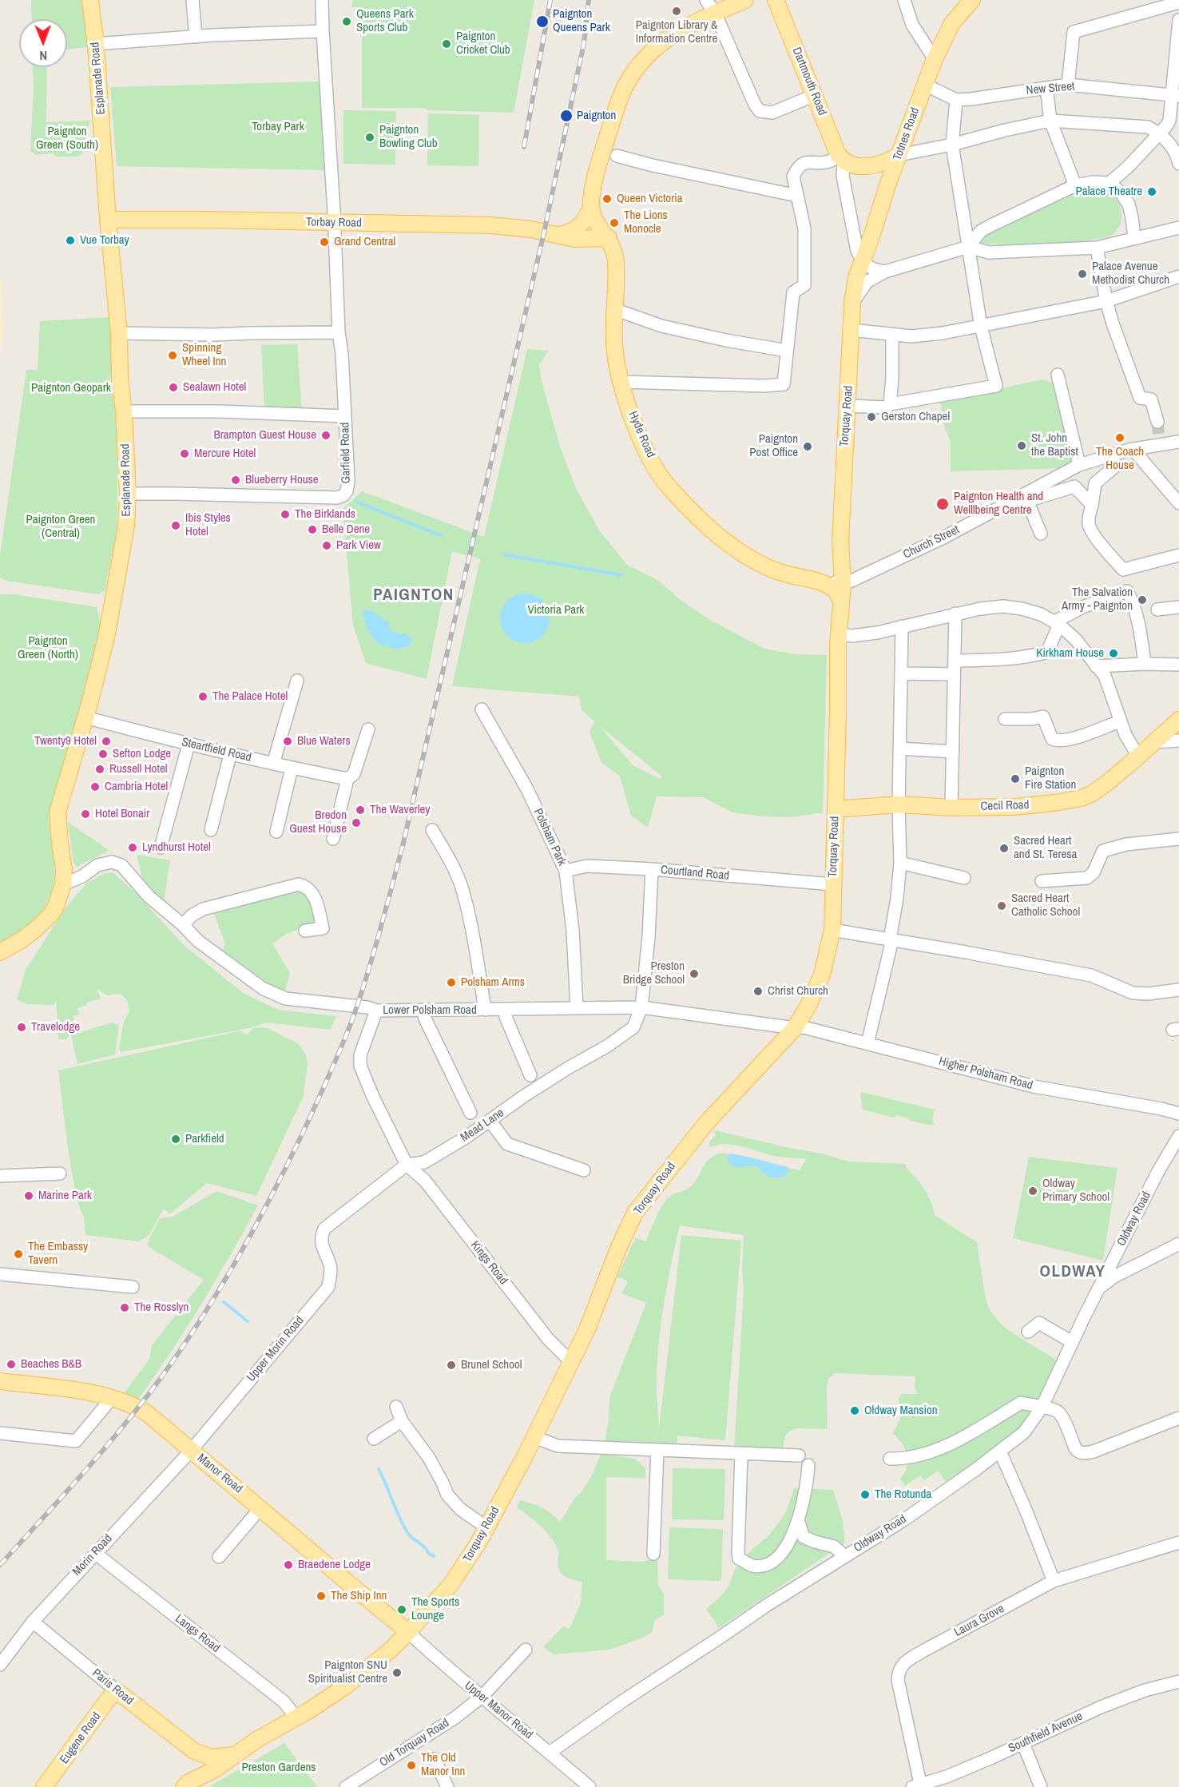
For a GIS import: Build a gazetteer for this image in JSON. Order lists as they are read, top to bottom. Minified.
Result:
{"streets":{"main road":["Esplanade Road","Dartmouth Road","Totnes Road","Torbay Road","Torquay Road","Hyde Road","Cecil Road","Manor Road","Paris Road","Eugene Road"],"street":["New Street","Garfield Road","Church Street","Steartfield Road","Polsham Park","Courtland Road","Lower Polsham Road","Higher Polsham Road","Mead Lane","Oldway Road","Kings Road","Upper Morin Road","Morin Road","Laura Grove","Langs Road","Upper Manor Road","Southfield Avenue","Old Torquay Road"]},"crossings":[["Esplanade Road","Torbay Road"],["Esplanade Road","Garfield Road"],["Esplanade Road","Steartfield Road"],["Esplanade Road","Lower Polsham Road"],["Dartmouth Road","Totnes Road"],["New Street","Totnes Road"],["Totnes Road","Torquay Road"],["Torbay Road","Hyde Road"],["Torbay Road","Garfield Road"],["Torquay Road","Hyde Road"],["Torquay Road","Church Street"],["Torquay Road","Cecil Road"],["Torquay Road","Courtland Road"],["Torquay Road","Lower Polsham Road"],["Torquay Road","Higher Polsham Road"],["Torquay Road","Kings Road"],["Torquay Road","Manor Road"],["Torquay Road","Langs Road"],["Torquay Road","Paris Road"],["Torquay Road","Upper Manor Road"],["Hyde Road","Church Street"],["Polsham Park","Courtland Road"],["Polsham Park","Lower Polsham Road"],["Courtland Road","Mead Lane"],["Lower Polsham Road","Higher Polsham Road"],["Lower Polsham Road","Mead Lane"],["Mead Lane","Kings Road"],["Mead Lane","Upper Morin Road"],["Oldway Road","Upper Manor Road"],["Upper Morin Road","Manor Road"],["Upper Morin Road","Morin Road"],["Manor Road","Morin Road"],["Manor Road","Upper Manor Road"],["Morin Road","Langs Road"],["Morin Road","Paris Road"],["Laura Grove","Southfield Avenue"],["Paris Road","Eugene Road"],["Upper Manor Road","Old Torquay Road"]],"districts":["PAIGNTON","OLDWAY"],"parks":["Torbay Park","Paignton Green (South)","Paignton Geopark","Paignton Green (Central)","Victoria Park","Paignton Green (North)","Preston Gardens"],"places":["Paignton Library & Information Centre","Queens Park Sports Club","Paignton Queens Park","Paignton Cricket Club","Paignton","Paignton Bowling Club","Palace Theatre","Queen Victoria","The Lions Monocle","Vue Torbay","Grand Central","Palace Avenue Methodist Church","Spinning Wheel Inn","Sealawn Hotel","Gerston Chapel","Brampton Guest House","The Coach House","St. John the Baptist","Paignton Post Office","Mercure Hotel","Blueberry House","Paignton Health and Welllbeing Centre","The Birklands","Ibis Styles Hotel","Belle Dene","Park View","The Salvation Army - Paignton","Kirkham House","The Palace Hotel","Twenty9 Hotel","Blue Waters","Sefton Lodge","Russell Hotel","Paignton Fire Station","Cambria Hotel","The Waverley","Hotel Bonair","Bredon Guest House","Lyndhurst Hotel","Sacred Heart and St. Teresa","Sacred Heart Catholic School","Preston Bridge School","Polsham Arms","Christ Church","Travelodge","Parkfield","Oldway Primary School","Marine Park","The Embassy Tavern","The Rosslyn","Beaches B&B","Brunel School","Oldway Mansion","The Rotunda","Braedene Lodge","The Ship Inn","The Sports Lounge","Paignton SNU Spiritualist Centre","The Old Manor Inn"],"north":"bottom"}
